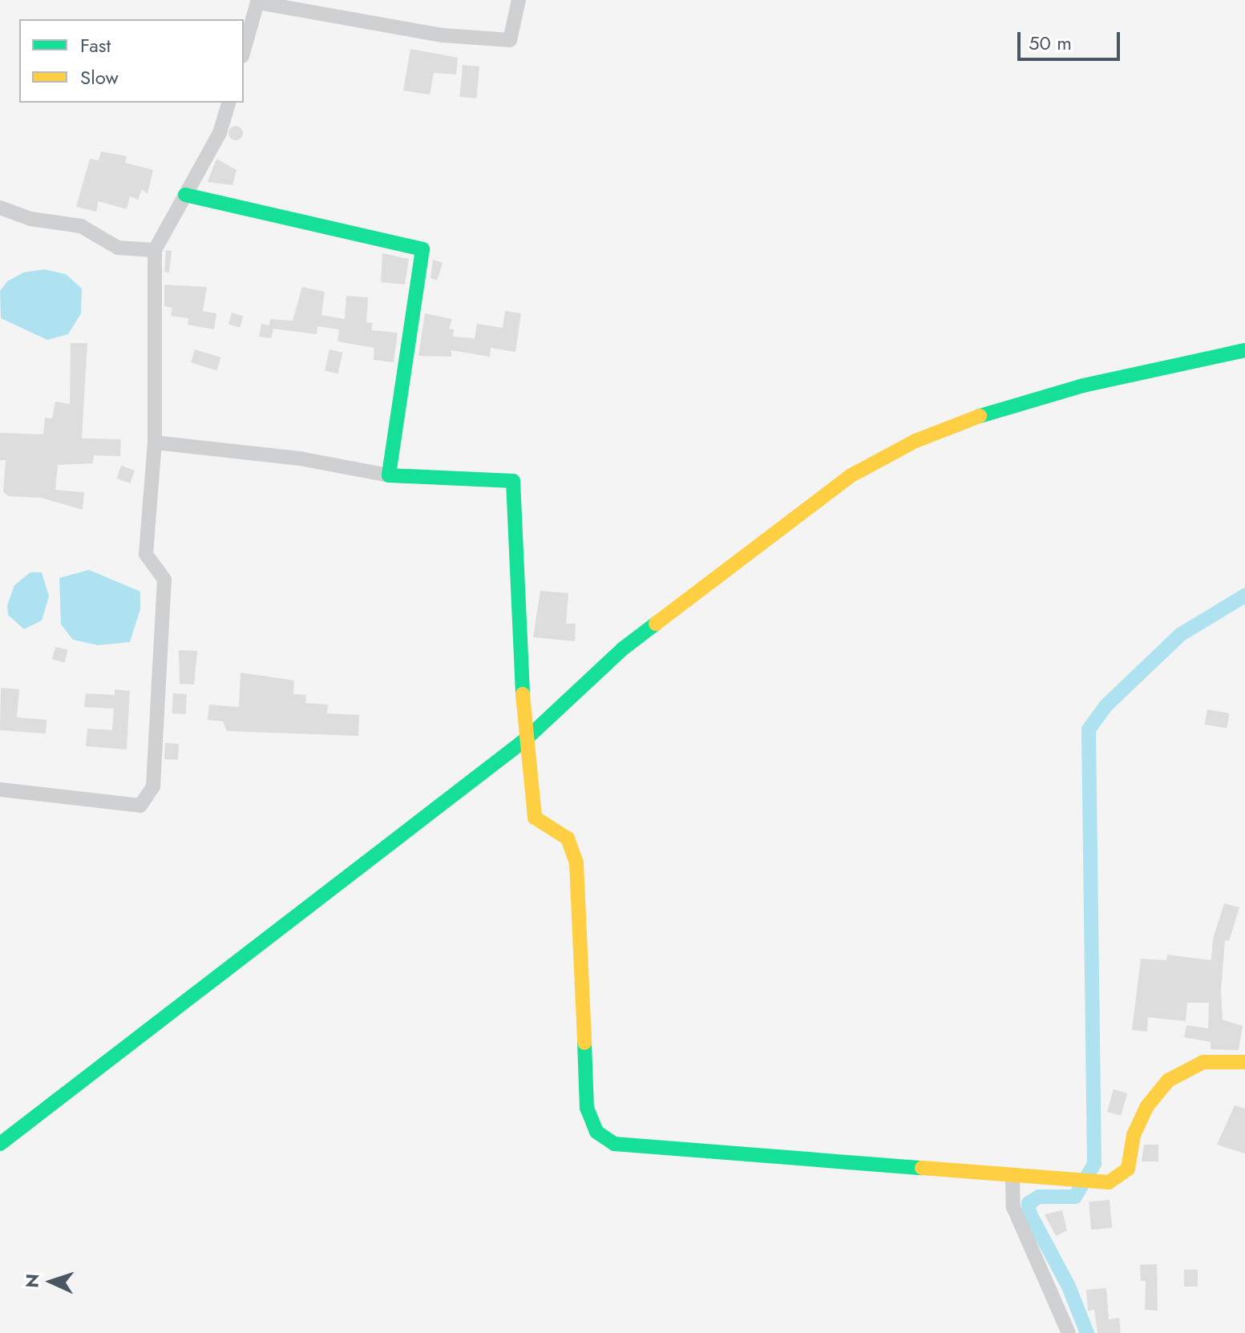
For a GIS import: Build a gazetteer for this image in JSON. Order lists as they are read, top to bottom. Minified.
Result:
{"legend":["Fast","Slow"],"scale_bar":"50 m","north":"left"}
